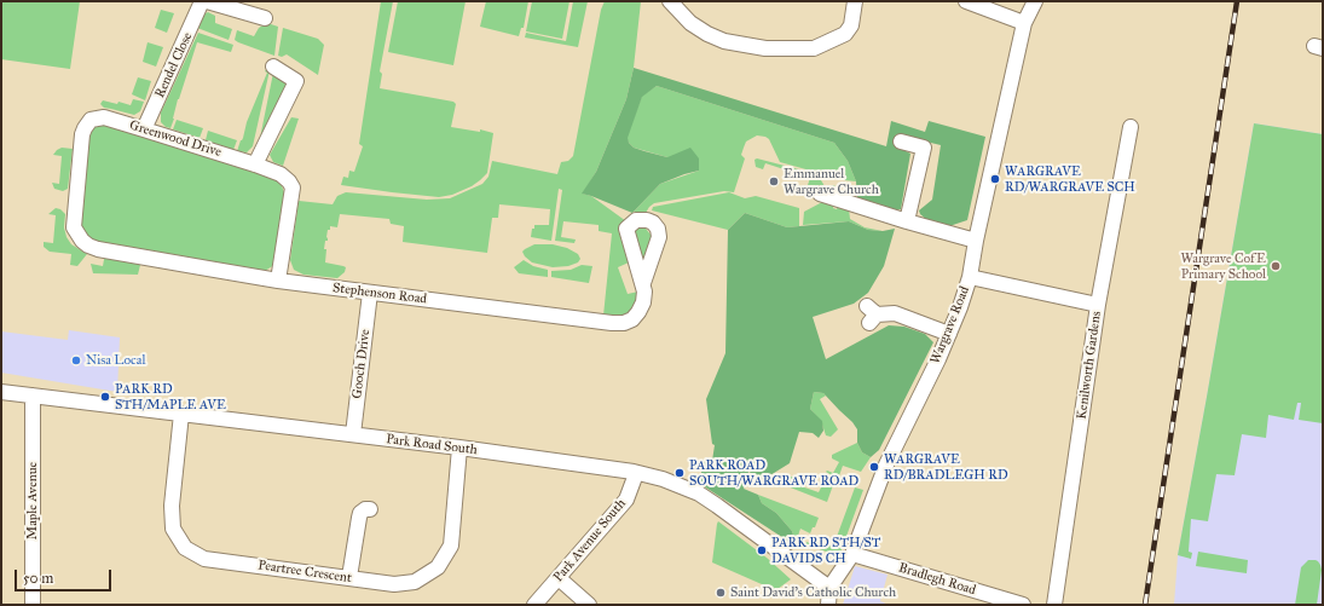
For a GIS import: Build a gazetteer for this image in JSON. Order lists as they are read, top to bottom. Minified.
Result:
{"streets":{"street":["Rendel Close","Greenwood Drive","Stephenson Road","Wargrave Road","Gooch Drive","Kenilworth Gardens","Park Road South","Maple Avenue","Park Avenue South","Peartree Crescent","Bradlegh Road"]},"crossings":[["Rendel Close","Greenwood Drive"],["Greenwood Drive","Stephenson Road"],["Stephenson Road","Gooch Drive"],["Wargrave Road","Park Road South"],["Wargrave Road","Bradlegh Road"],["Gooch Drive","Park Road South"],["Park Road South","Maple Avenue"],["Park Road South","Park Avenue South"],["Park Road South","Peartree Crescent"]],"places":["WARGRAVE RD/WARGRAVE SCH","Emmanuel Wargrave Church","Wargrave CofE Primary School","Nisa Local","PARK RD STH/MAPLE AVE","WARGRAVE RD/BRADLEGH RD","PARK ROAD SOUTH/WARGRAVE ROAD","PARK RD STH/ST DAVIDS CH","Saint David's Catholic Church"],"scale_bar":"50 m"}
